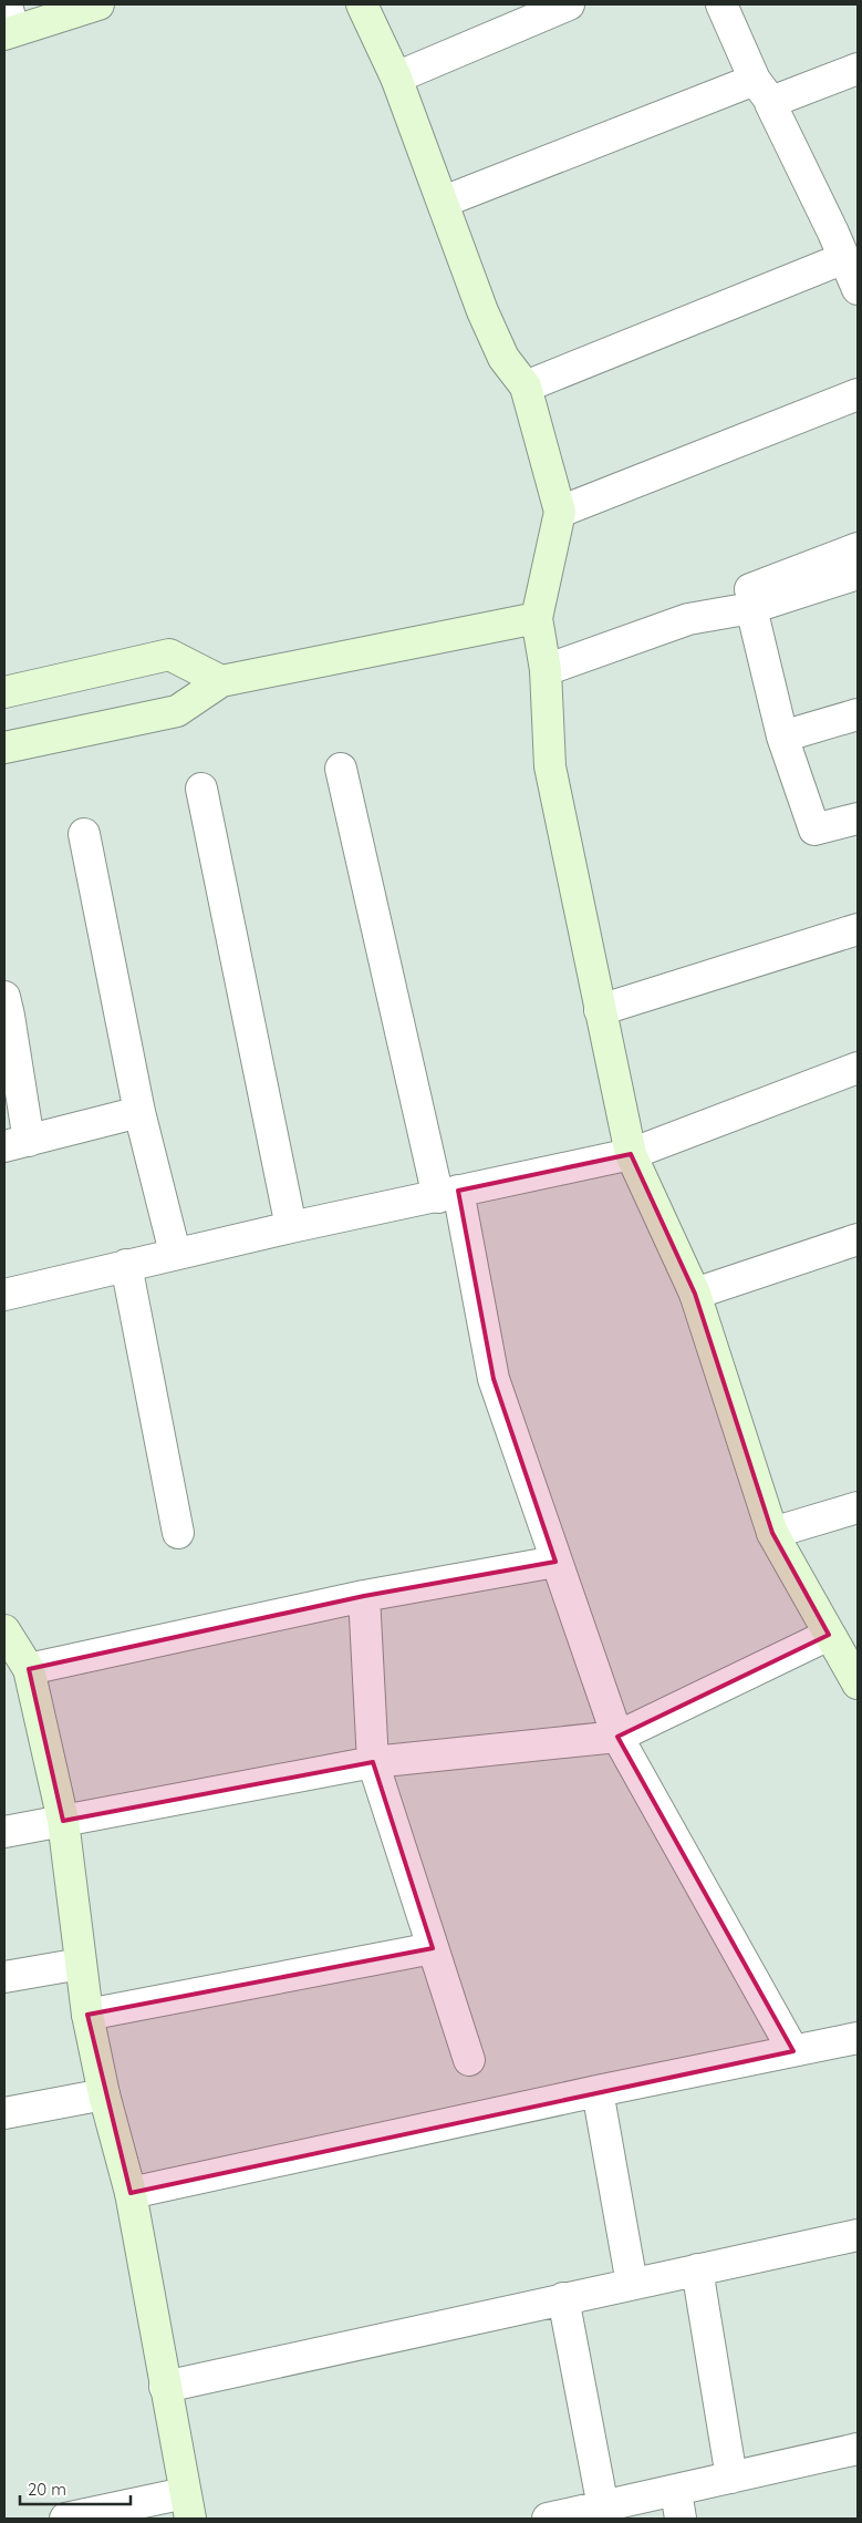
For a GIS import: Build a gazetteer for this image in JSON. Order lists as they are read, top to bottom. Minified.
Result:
{"scale_bar":"20 m"}
